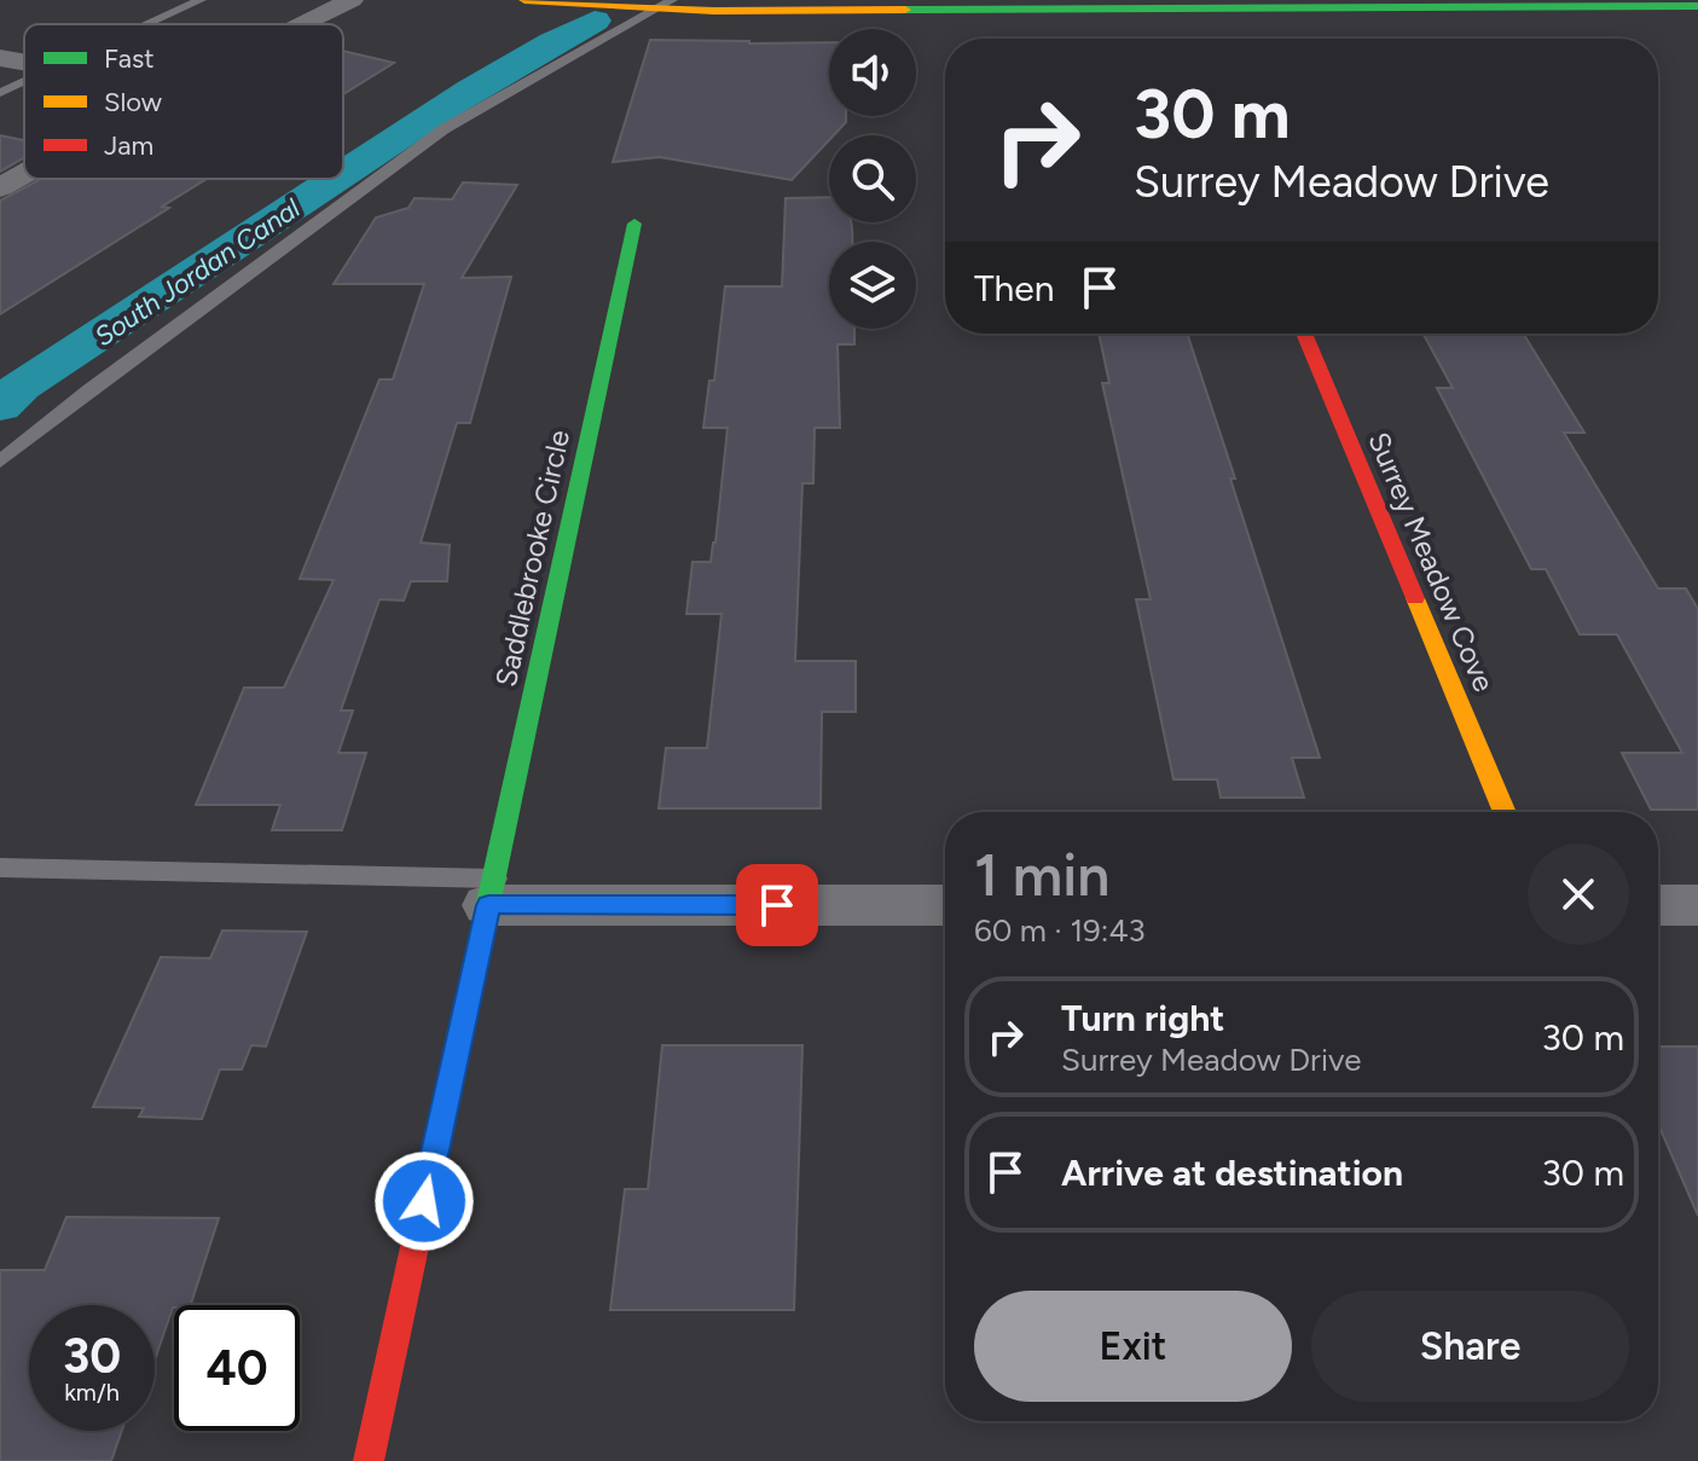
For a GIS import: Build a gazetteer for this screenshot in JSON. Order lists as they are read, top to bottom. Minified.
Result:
{"streets":{"street":["Saddlebrooke Circle","Surrey Meadow Cove"]},"water":["South Jordan Canal"],"legend":["Fast","Slow","Jam"],"page":{"turn":["30 m","Surrey Meadow Drive"],"then":"Then","heading":["1 min","60 m · 19:43"],"list":[{"name":"Turn right","note":"Surrey Meadow Drive","value":"30 m"},{"name":"Arrive at destination","value":"30 m"}],"buttons":["Exit","Share"],"speed":"30 km/h","limit":"40"}}
